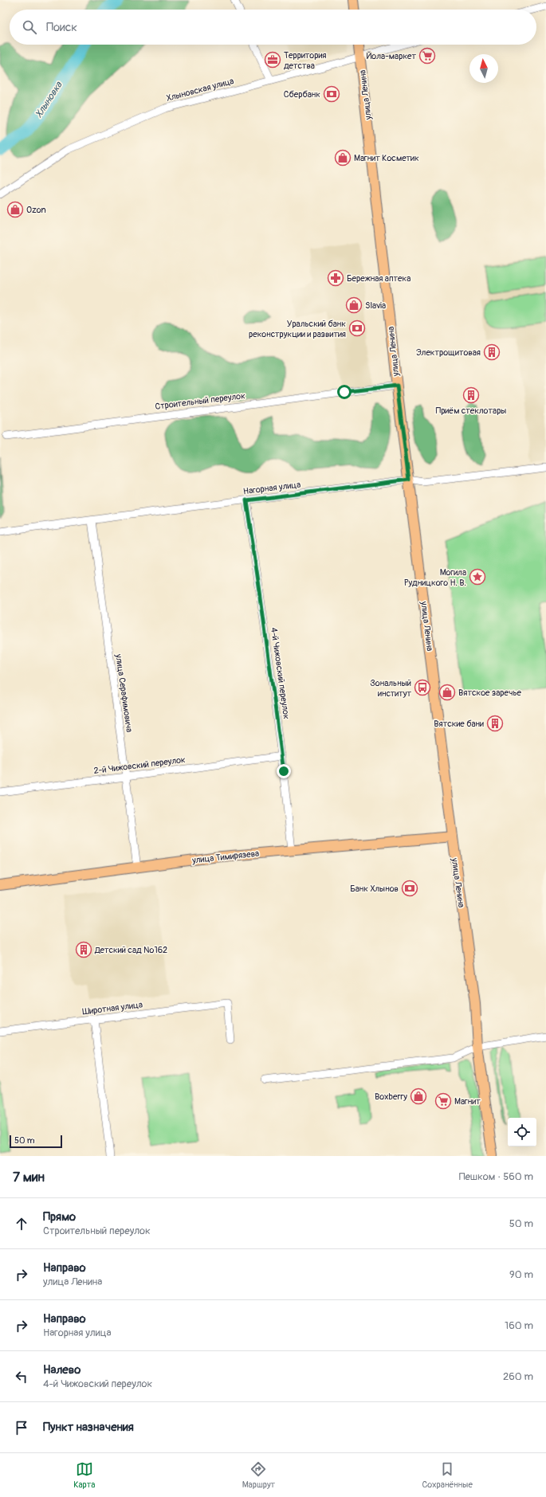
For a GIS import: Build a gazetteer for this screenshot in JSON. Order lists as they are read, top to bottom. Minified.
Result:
{"streets":{"main road":["улица Ленина","улица Тимирязева"],"street":["Хлыновская улица","Строительный переулок","Нагорная улица","4-й Чижовский переулок","улица Серафимовича","2-й Чижовский переулок","Широтная улица"]},"crossings":[["Хлыновская улица","улица Ленина"],["улица Ленина","Строительный переулок"],["улица Ленина","Нагорная улица"],["улица Ленина","улица Тимирязева"],["Нагорная улица","4-й Чижовский переулок"],["Нагорная улица","улица Серафимовича"],["4-й Чижовский переулок","2-й Чижовский переулок"],["4-й Чижовский переулок","улица Тимирязева"],["улица Серафимовича","2-й Чижовский переулок"],["улица Серафимовича","улица Тимирязева"]],"water":["Хлыновка"],"places":{"supermarket":["Йола-маркет","Магнит"],"office":["Территория детства"],"bank":["Сбербанк","Уральский банк реконструкции и развития","Банк Хлынов"],"shop":["Магнит Косметик","Ozon","Slavia","Вятское заречье","Boxberry"],"pharmacy":["Бережная аптека"],"building":["Электрощитовая","Приём стеклотары","Вятские бани","Детский сад №162"],"place":["Могила Рудницкого Н. В."],"bus stop":["Зональный институт"]},"scale_bar":"50 m","north":"top","page":{"search":"Поиск","scale":"50 m","heading":["7 мин","Пешком · 560 m"],"list":[["Прямо","Строительный переулок","50 m"],["Направо","улица Ленина","90 m"],["Направо","Нагорная улица","160 m"],["Налево","4-й Чижовский переулок","260 m"],"Пункт назначения"],"nav":["Карта","Маршрут","Сохранённые"]}}
